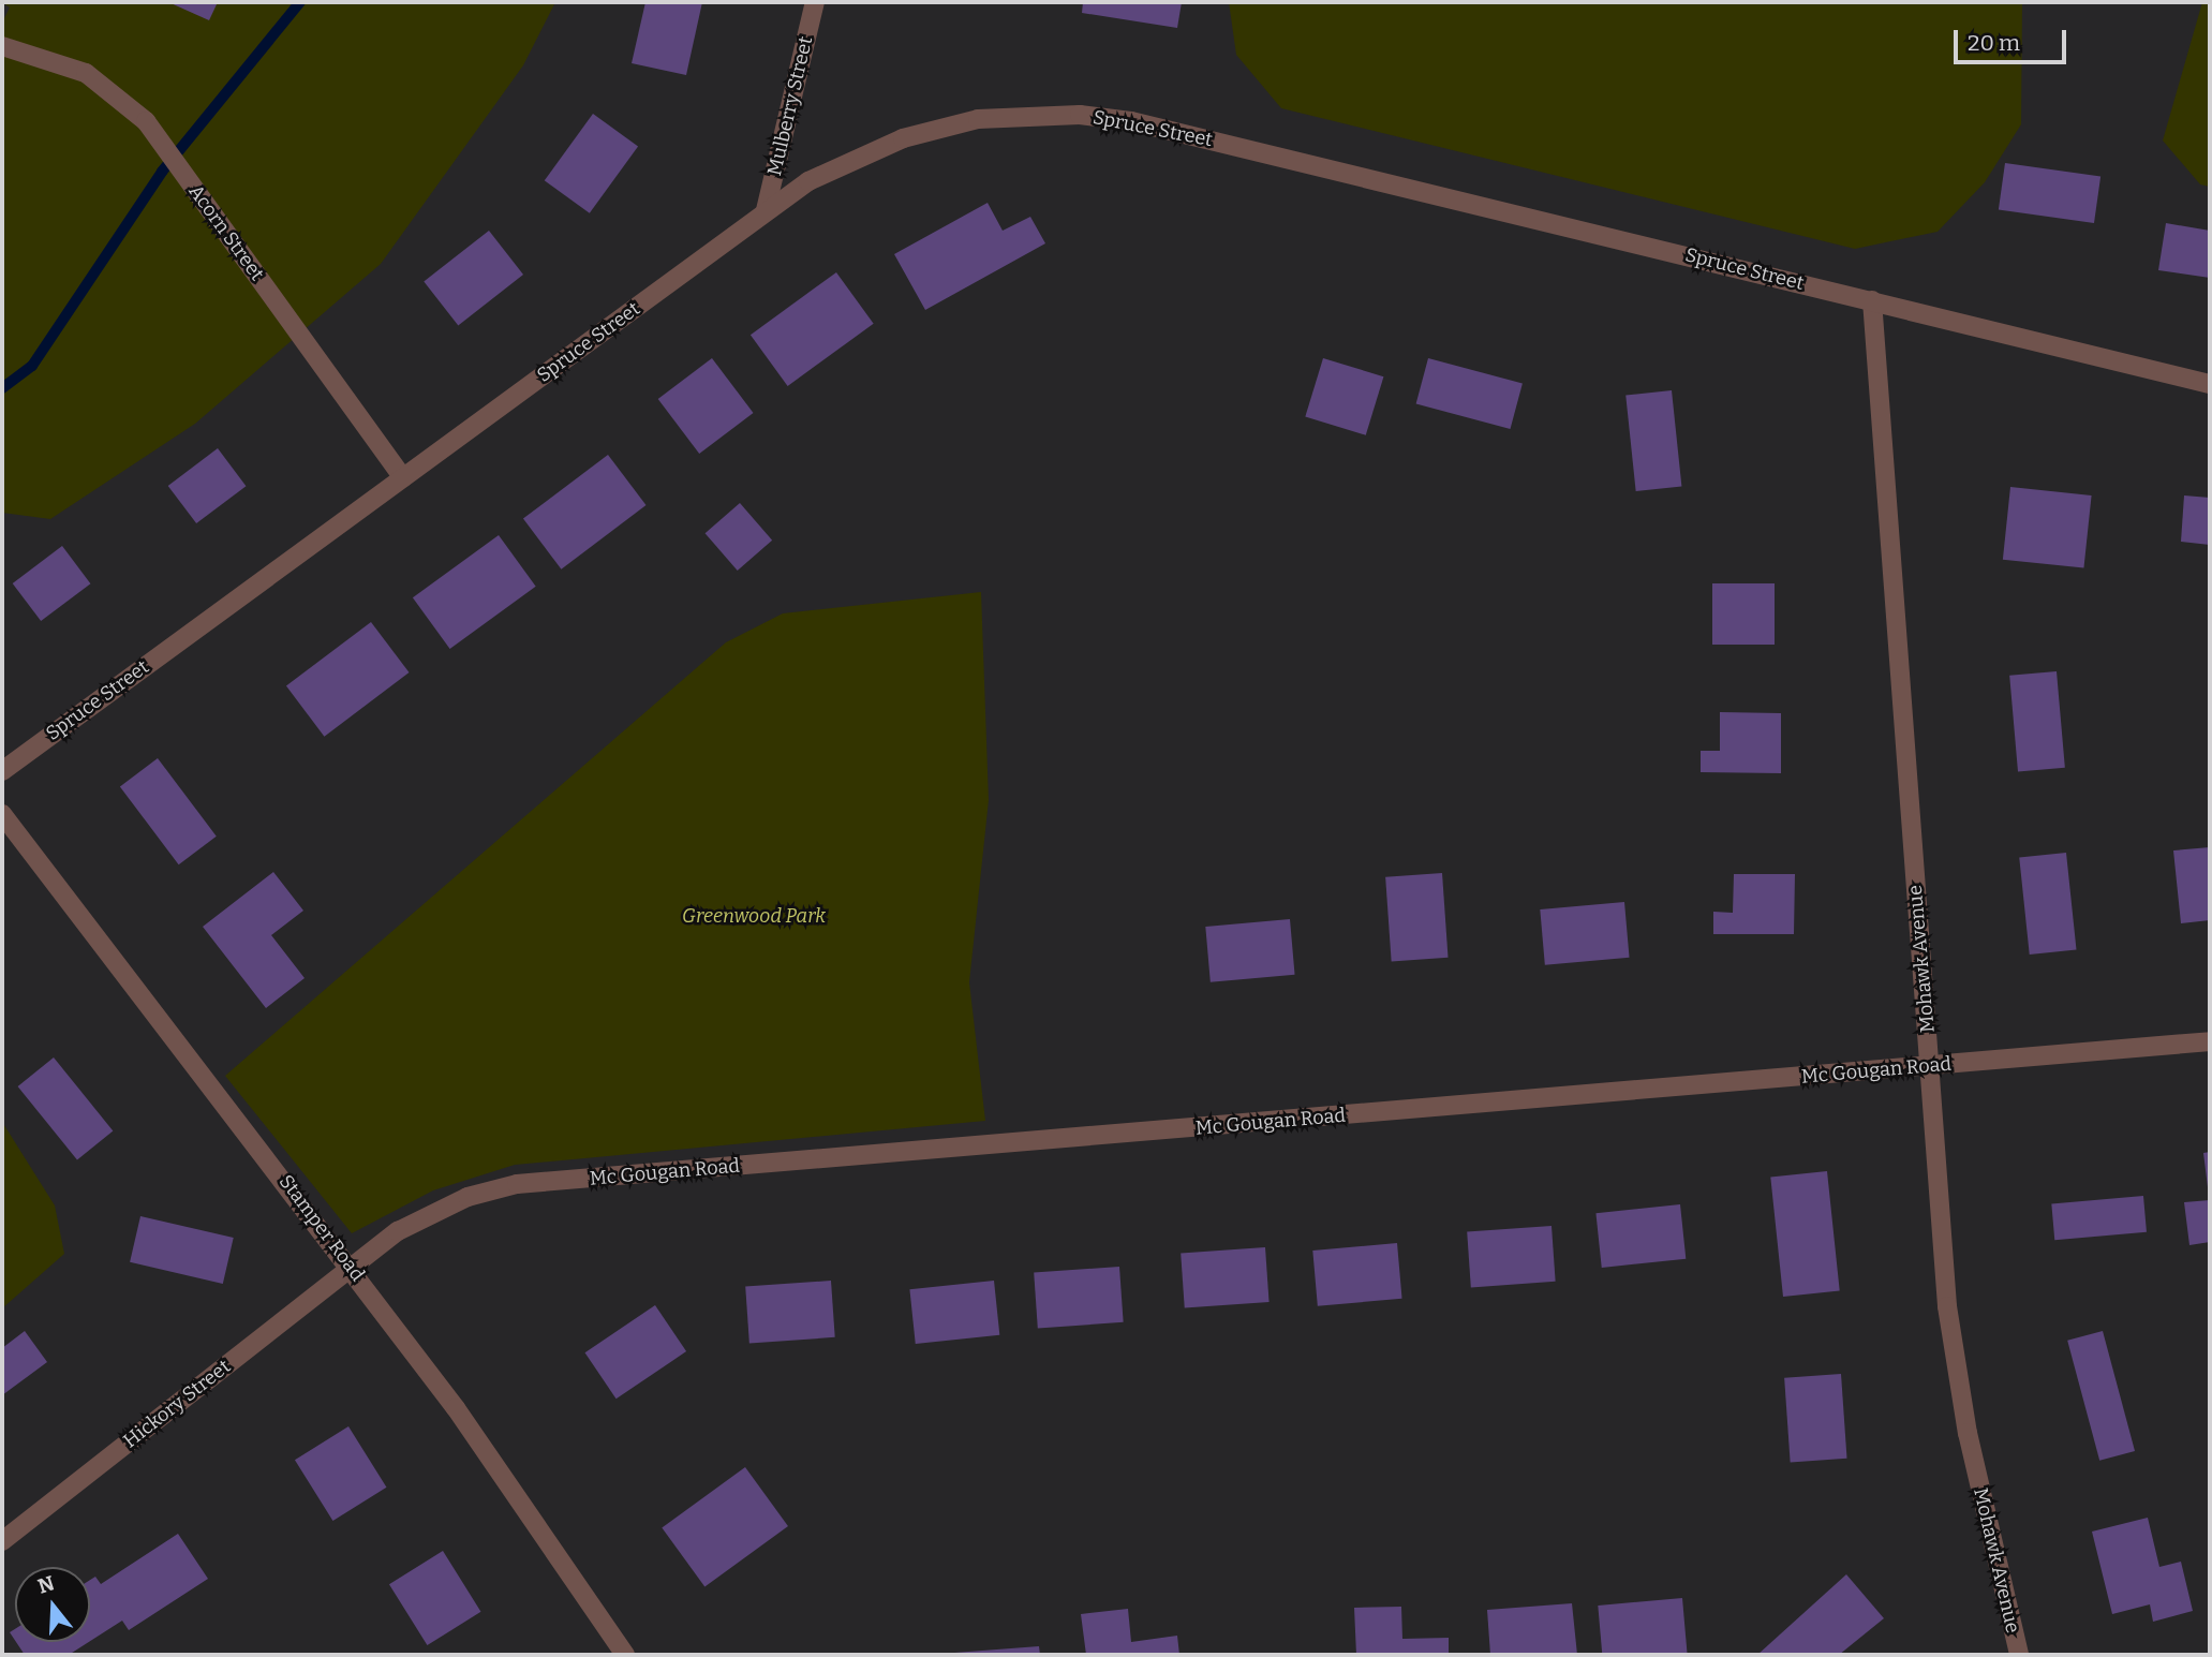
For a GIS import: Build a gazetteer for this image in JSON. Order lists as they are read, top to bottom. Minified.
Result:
{"streets":{"street":["Mulberry Street","Spruce Street","Acorn Street","Mohawk Avenue","Mc Gougan Road","Stamper Road","Hickory Street"]},"crossings":[["Mulberry Street","Spruce Street"],["Spruce Street","Acorn Street"],["Spruce Street","Mohawk Avenue"],["Mohawk Avenue","Mc Gougan Road"],["Mc Gougan Road","Stamper Road"],["Mc Gougan Road","Hickory Street"],["Stamper Road","Hickory Street"]],"parks":["Greenwood Park"],"scale_bar":"20 m","north":"top"}
